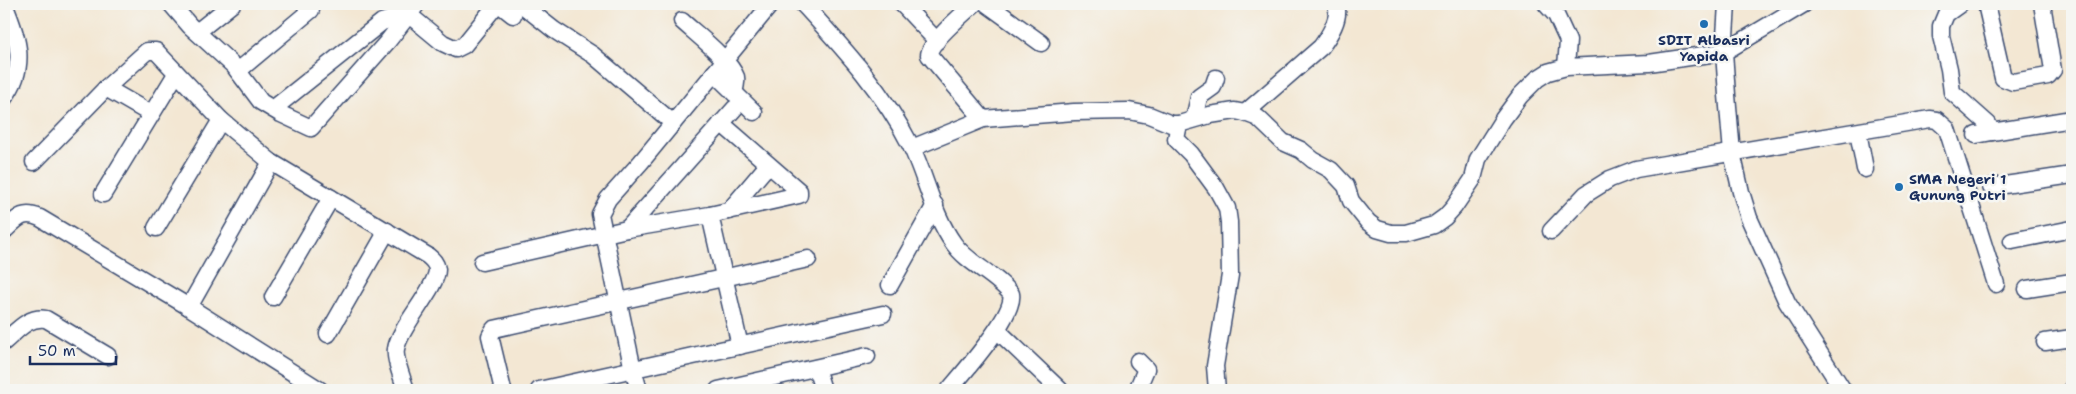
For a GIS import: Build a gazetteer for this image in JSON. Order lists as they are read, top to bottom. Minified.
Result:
{"places":["SDIT Albasri Yapida","SMA Negeri 1 Gunung Putri"],"scale_bar":"50 m"}
